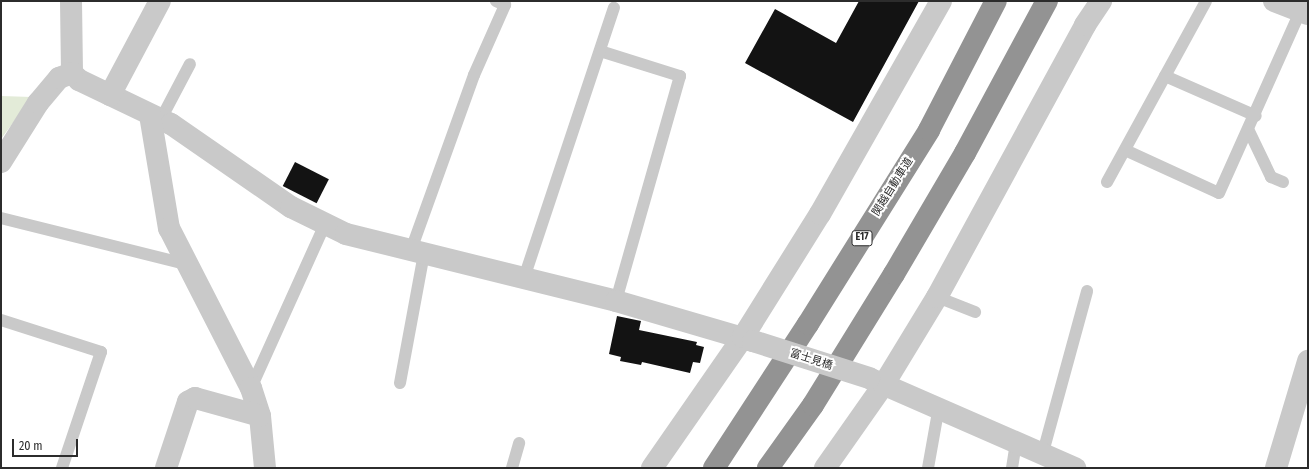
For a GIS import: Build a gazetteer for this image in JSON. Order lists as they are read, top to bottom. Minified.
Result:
{"streets":{"highway":["関越自動車道","E17"],"street":["富士見橋"]},"scale_bar":"20 m"}
